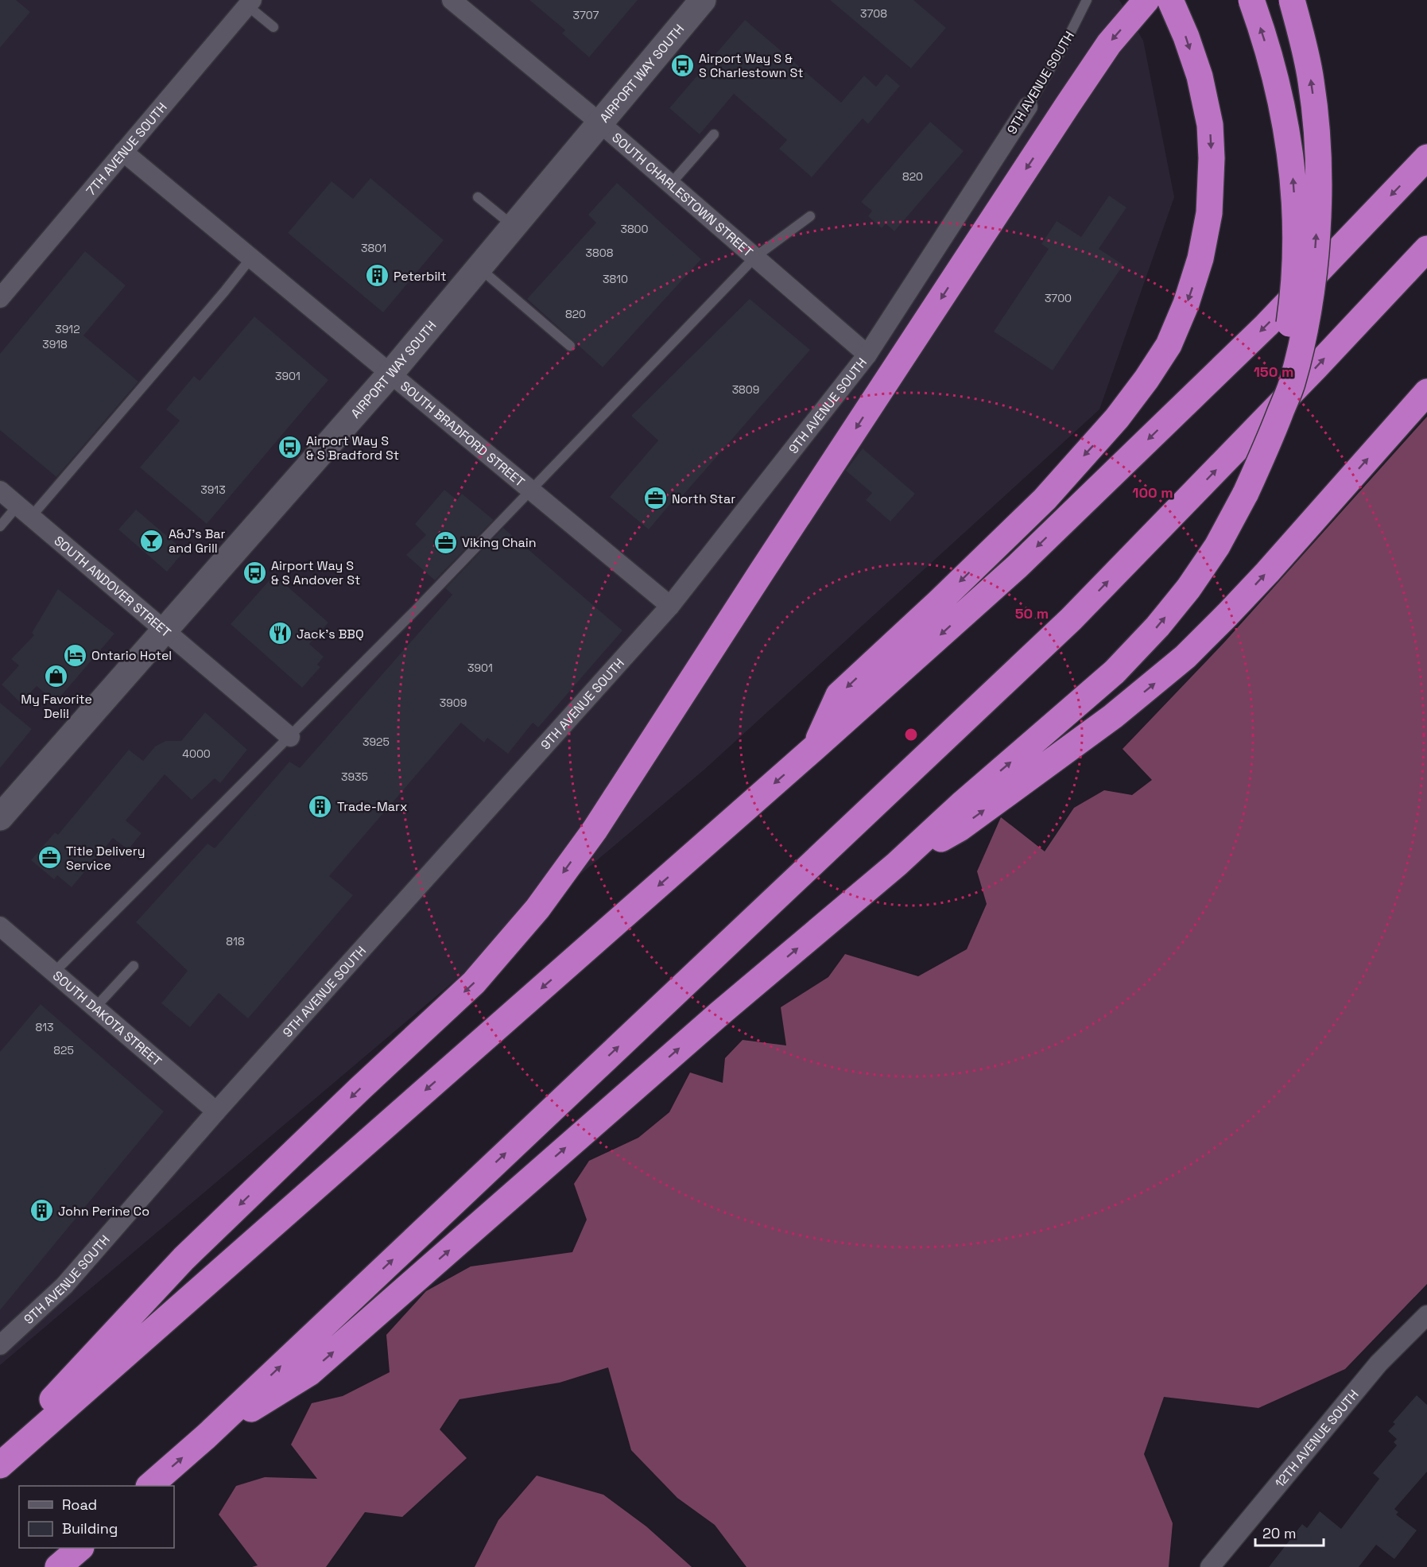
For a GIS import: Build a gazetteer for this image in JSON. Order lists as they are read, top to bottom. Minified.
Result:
{"streets":{"main road":["AIRPORT WAY SOUTH"],"street":["9TH AVENUE SOUTH","7TH AVENUE SOUTH","SOUTH CHARLESTOWN STREET","SOUTH BRADFORD STREET","SOUTH ANDOVER STREET","SOUTH DAKOTA STREET","12TH AVENUE SOUTH"]},"crossings":[["AIRPORT WAY SOUTH","SOUTH CHARLESTOWN STREET"],["AIRPORT WAY SOUTH","SOUTH BRADFORD STREET"],["AIRPORT WAY SOUTH","SOUTH ANDOVER STREET"],["9TH AVENUE SOUTH","SOUTH CHARLESTOWN STREET"],["9TH AVENUE SOUTH","SOUTH BRADFORD STREET"],["9TH AVENUE SOUTH","SOUTH DAKOTA STREET"],["7TH AVENUE SOUTH","SOUTH BRADFORD STREET"]],"places":{"bus stop":["Airport Way S & S Charlestown St","Airport Way S & S Bradford St","Airport Way S & S Andover St"],"building":["Peterbilt","Trade-Marx","John Perine Co"],"office":["North Star","Viking Chain","Title Delivery Service"],"bar":["A&J's Bar and Grill"],"restaurant":["Jack's BBQ"],"hotel":["Ontario Hotel"],"shop":["My Favorite Deli!"]},"house_numbers":["3708","3707","820","3800","3801","3808","3810","3700","820","3912","3918","3901","3809","3913","3901","3909","3925","4000","3935","818","813","825"],"legend":["Road","Building"],"scale_bar":"20 m","rings":["150 m","100 m","50 m"]}
